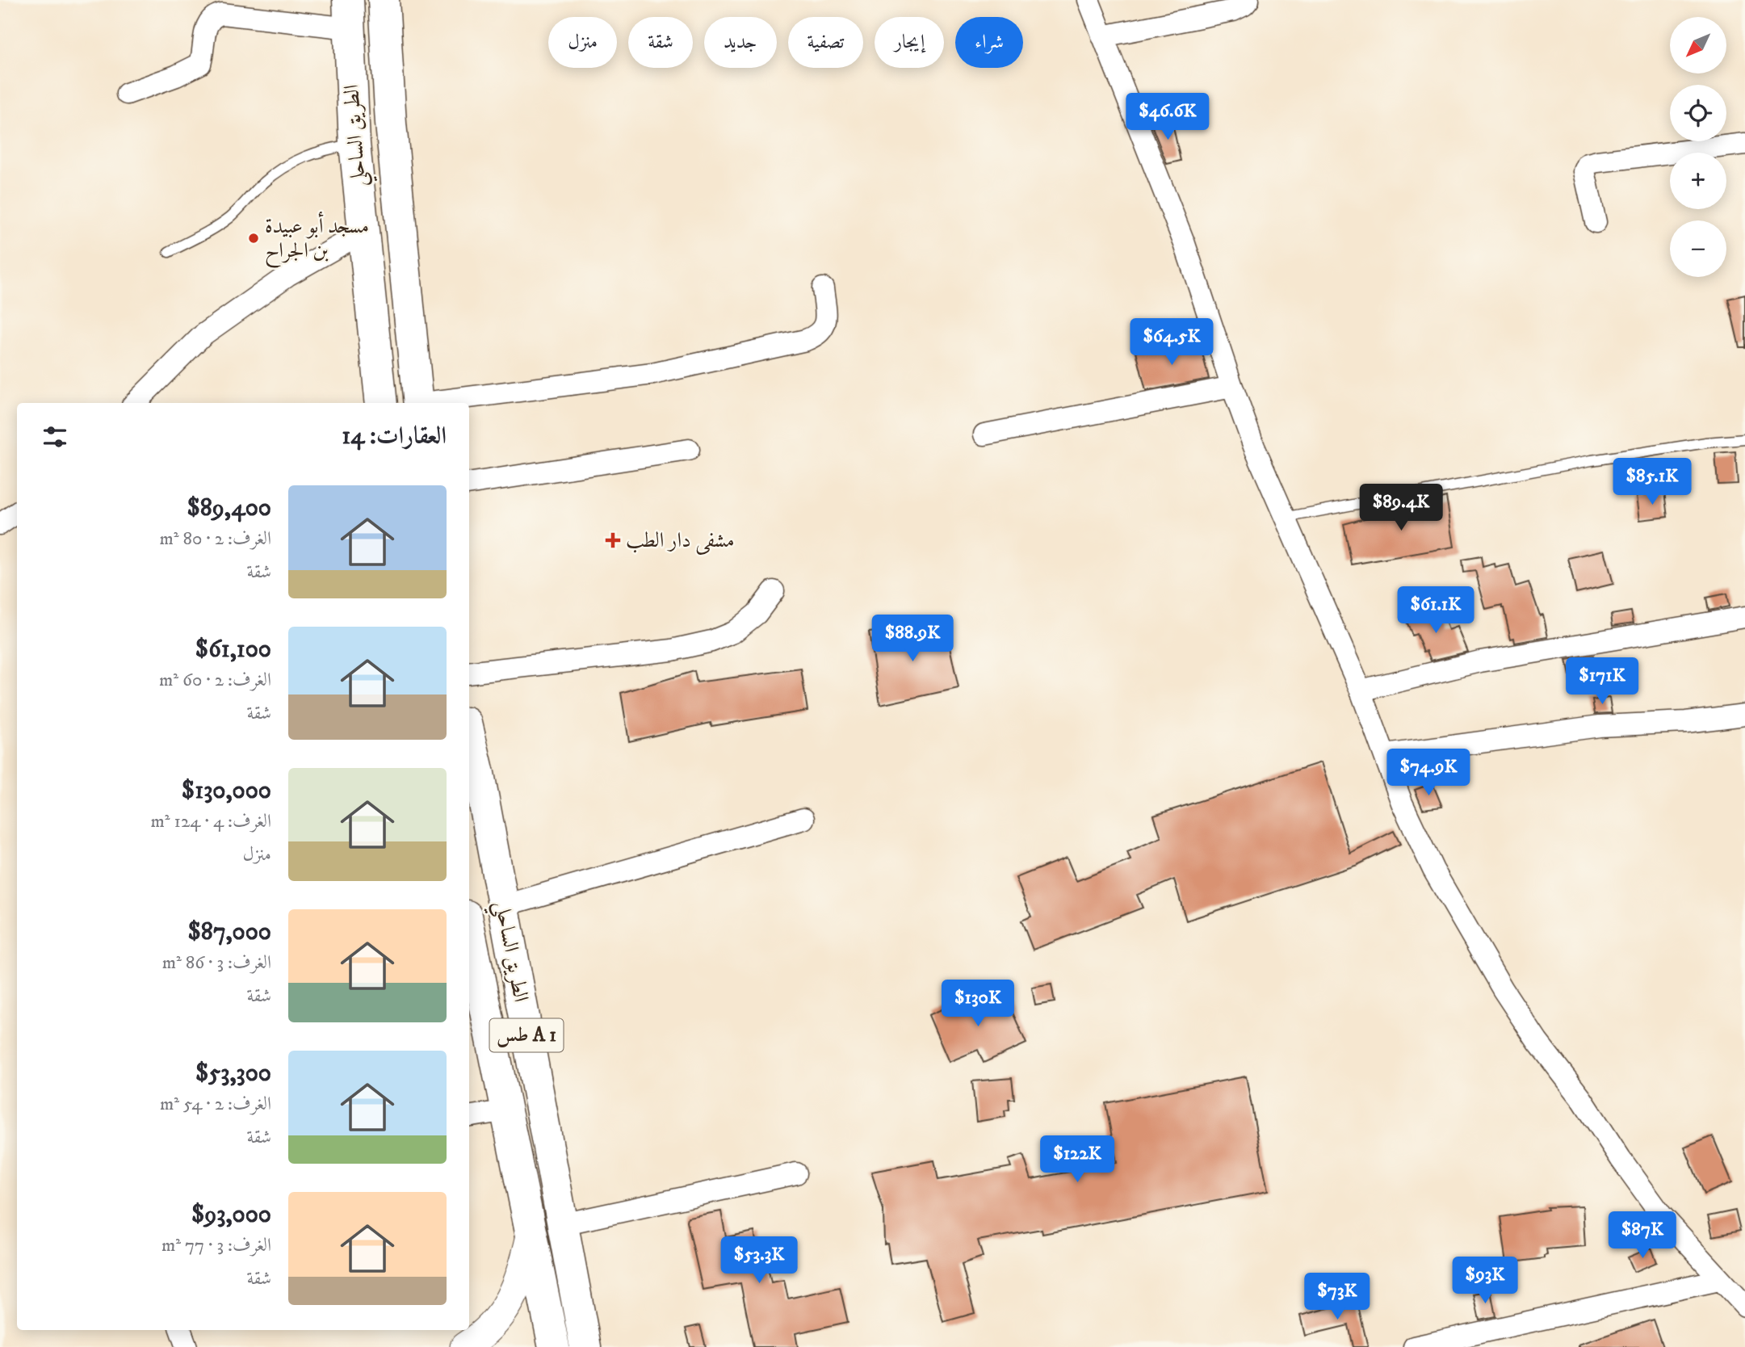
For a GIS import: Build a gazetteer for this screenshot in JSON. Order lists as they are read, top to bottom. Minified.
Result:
{"streets":{"highway":["الطريق الساحلي","طس A 1"]},"places":{"other":["مسجد أبو عبيدة بن الجراح"],"health":["مشفى دار الطب"]},"north":"bottom left","page":{"map_buttons":["+","−"],"chip":["شراء","إيجار","تصفية","جديد","شقة","منزل"],"price":["$46.6K","$64.5K","$85.1K","$89.4K","$61.1K","$88.9K","$171K","$74.9K","$130K","$122K","$87K","$53.3K","$93K","$73K"],"heading":"العقارات: 14","list":[{"name":"$89,400","note":"الغرف: 2 · 80 m² · شقة"},{"name":"$61,100","note":"الغرف: 2 · 60 m² · شقة"},{"name":"$130,000","note":"الغرف: 4 · 124 m² · منزل"},{"name":"$87,000","note":"الغرف: 3 · 86 m² · شقة"},{"name":"$53,300","note":"الغرف: 2 · 54 m² · شقة"},{"name":"$93,000","note":"الغرف: 3 · 77 m² · شقة"}]}}
